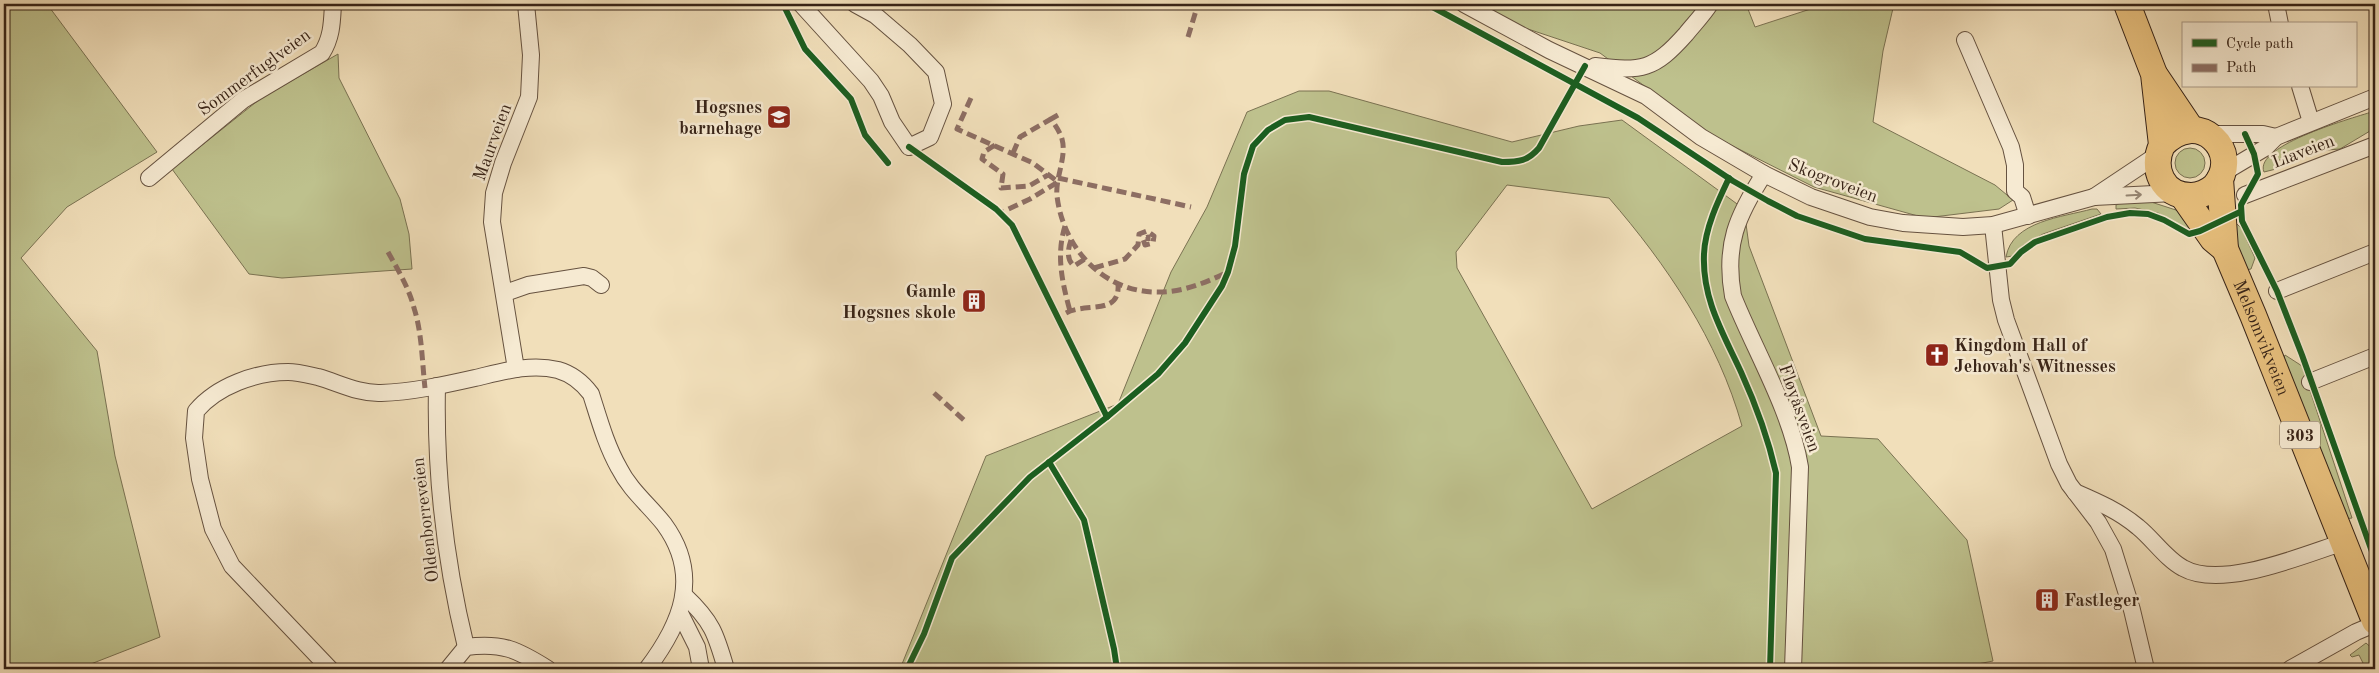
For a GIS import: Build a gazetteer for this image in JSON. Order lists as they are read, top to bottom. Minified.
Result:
{"streets":{"main road":["Melsomvikveien","303"],"street":["Sommerfuglveien","Maurveien","Liaveien","Skogroveien","Fløyåsveien","Oldenborreveien"]},"crossings":[["Skogroveien","Melsomvikveien"],["Skogroveien","Fløyåsveien"]],"places":{"school or university":["Hogsnes barnehage"],"building":["Gamle Hogsnes skole","Fastleger"],"church":["Kingdom Hall of Jehovah's Witnesses"]},"legend":["Cycle path","Path"]}
